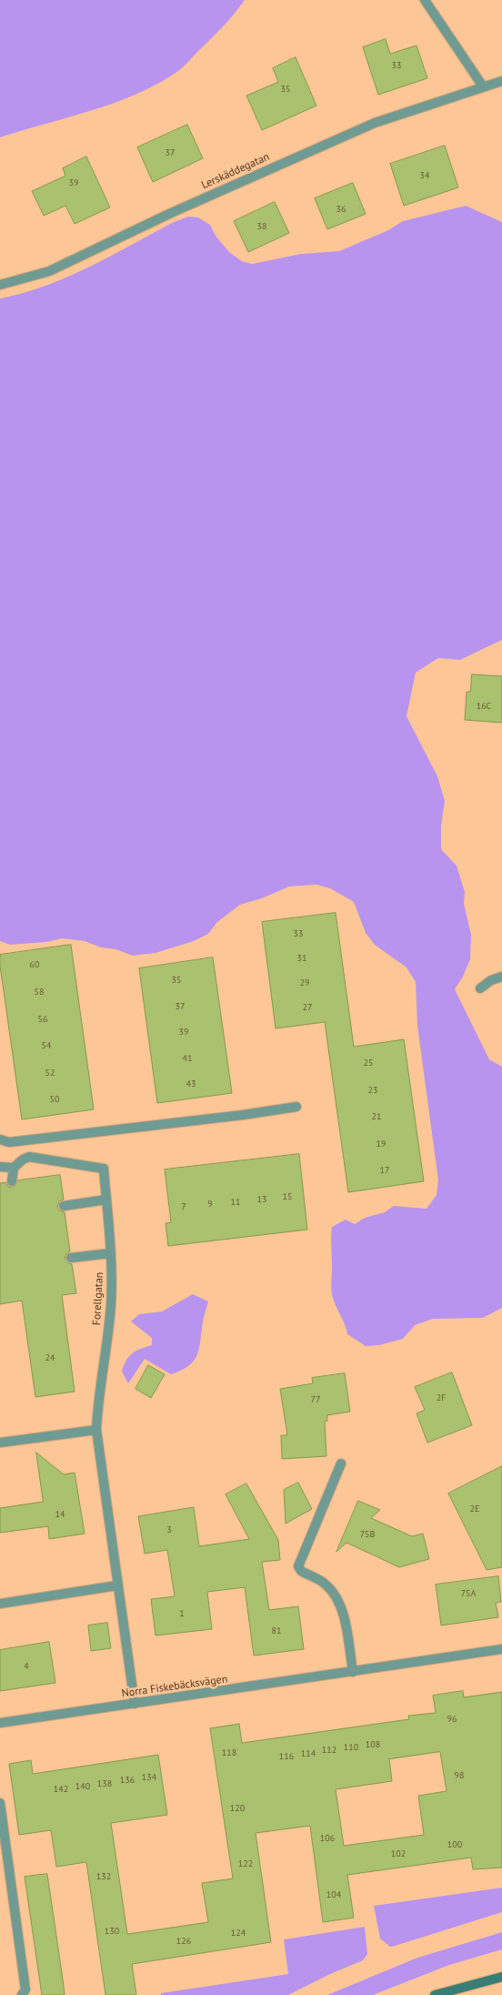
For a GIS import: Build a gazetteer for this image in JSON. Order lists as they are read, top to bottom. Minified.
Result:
{"streets":{"street":["Lerskäddegatan","Forellgatan","Norra Fiskebäcksvägen"]},"crossings":[["Forellgatan","Norra Fiskebäcksvägen"]],"house_numbers":["33","35","37","34","39","36","38","16C","33","31","60","35","29","58","37","27","56","39","54","41","25","52","43","23","50","21","19","17","15","13","11","9","7","24","2F","77","2E","14","3","75B","75A","1","81","4","96","108","110","112","118","114","116","98","134","136","138","140","142","120","106","100","102","122","132","104","130","124","126"]}
